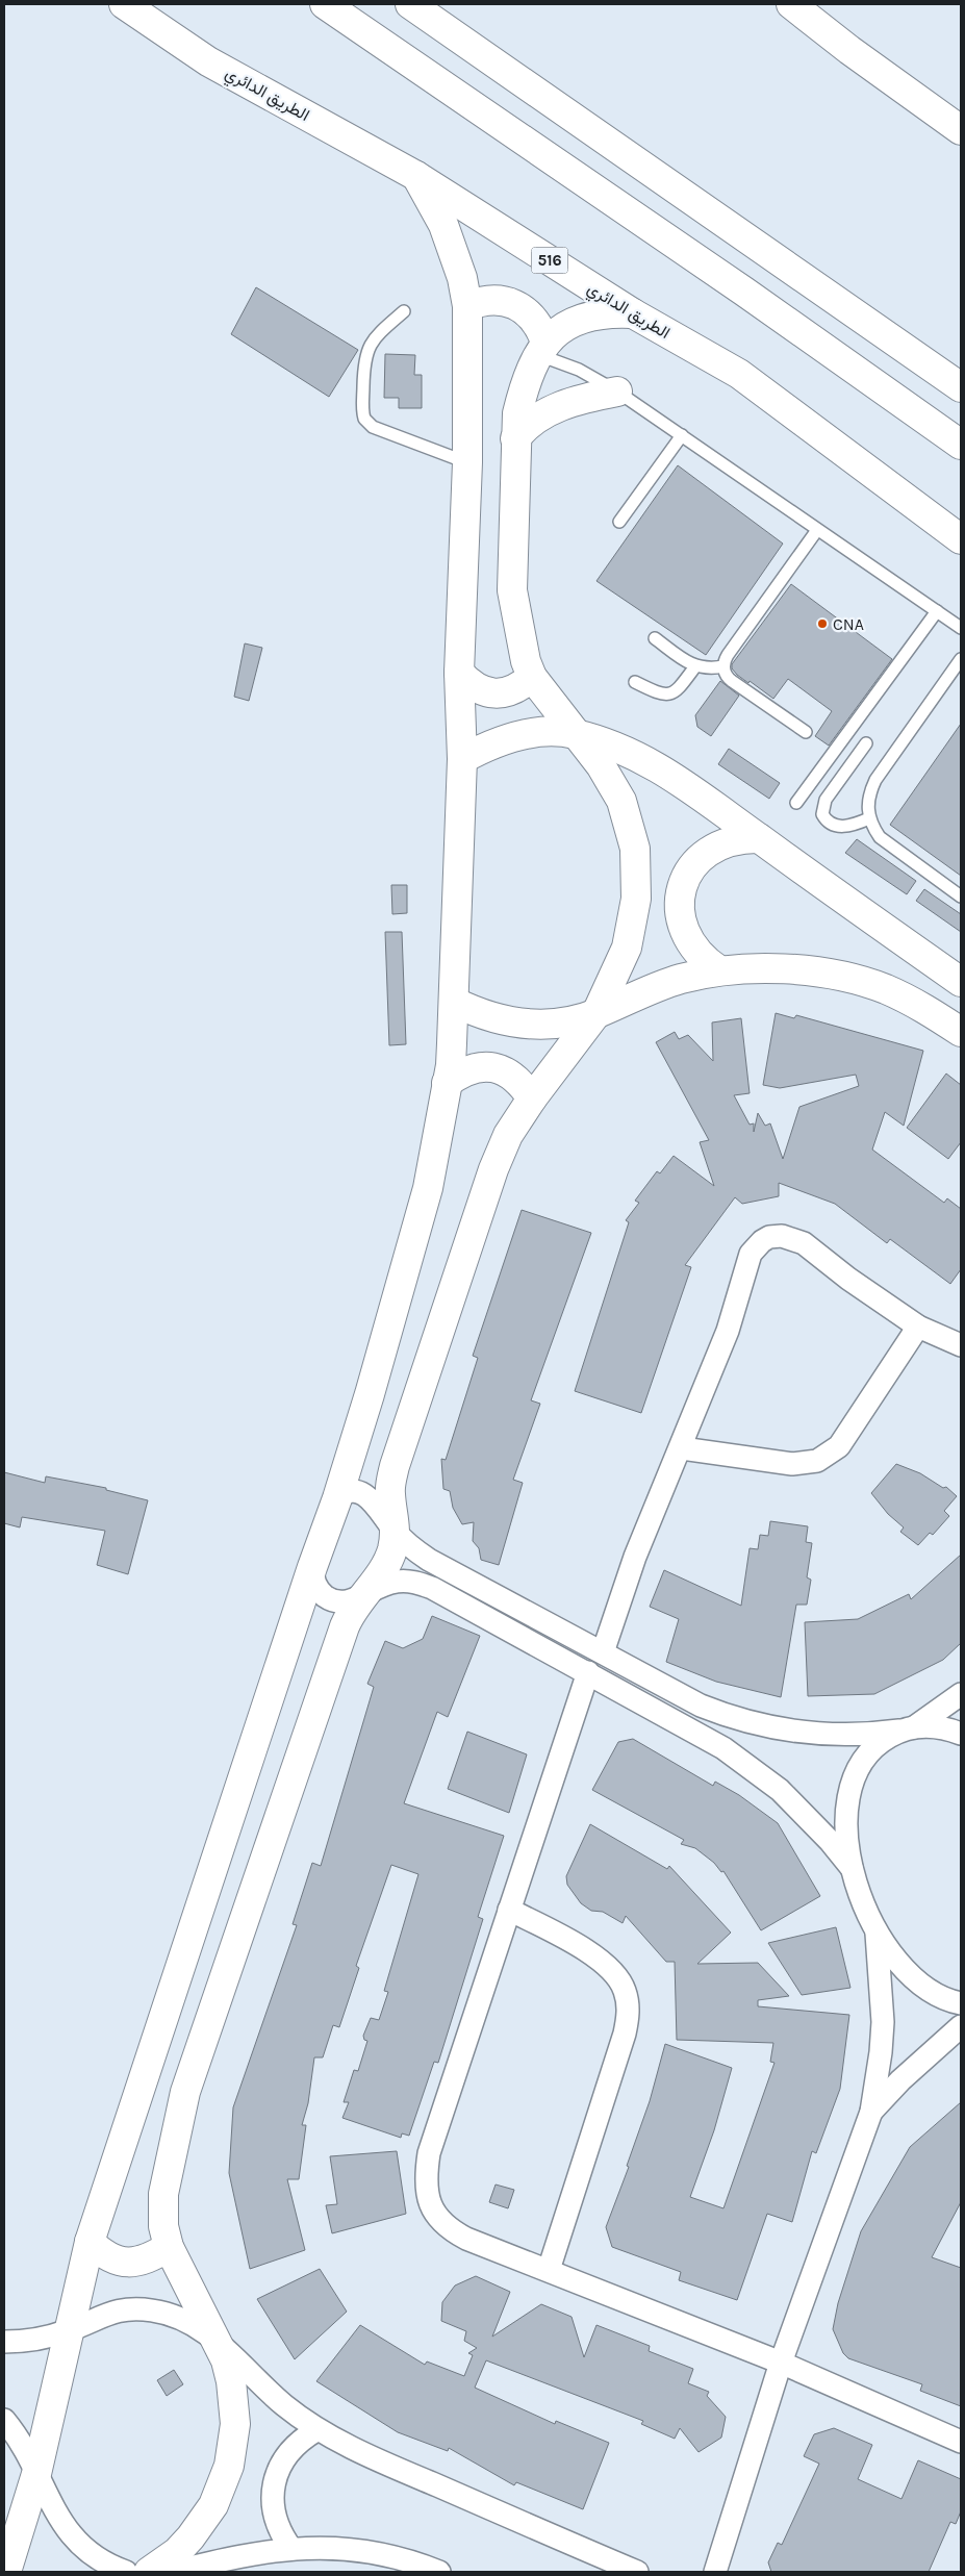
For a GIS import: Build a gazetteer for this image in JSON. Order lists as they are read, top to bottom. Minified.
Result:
{"streets":{"main road":["الطريق الدائري","516"]},"places":["CNA"]}
